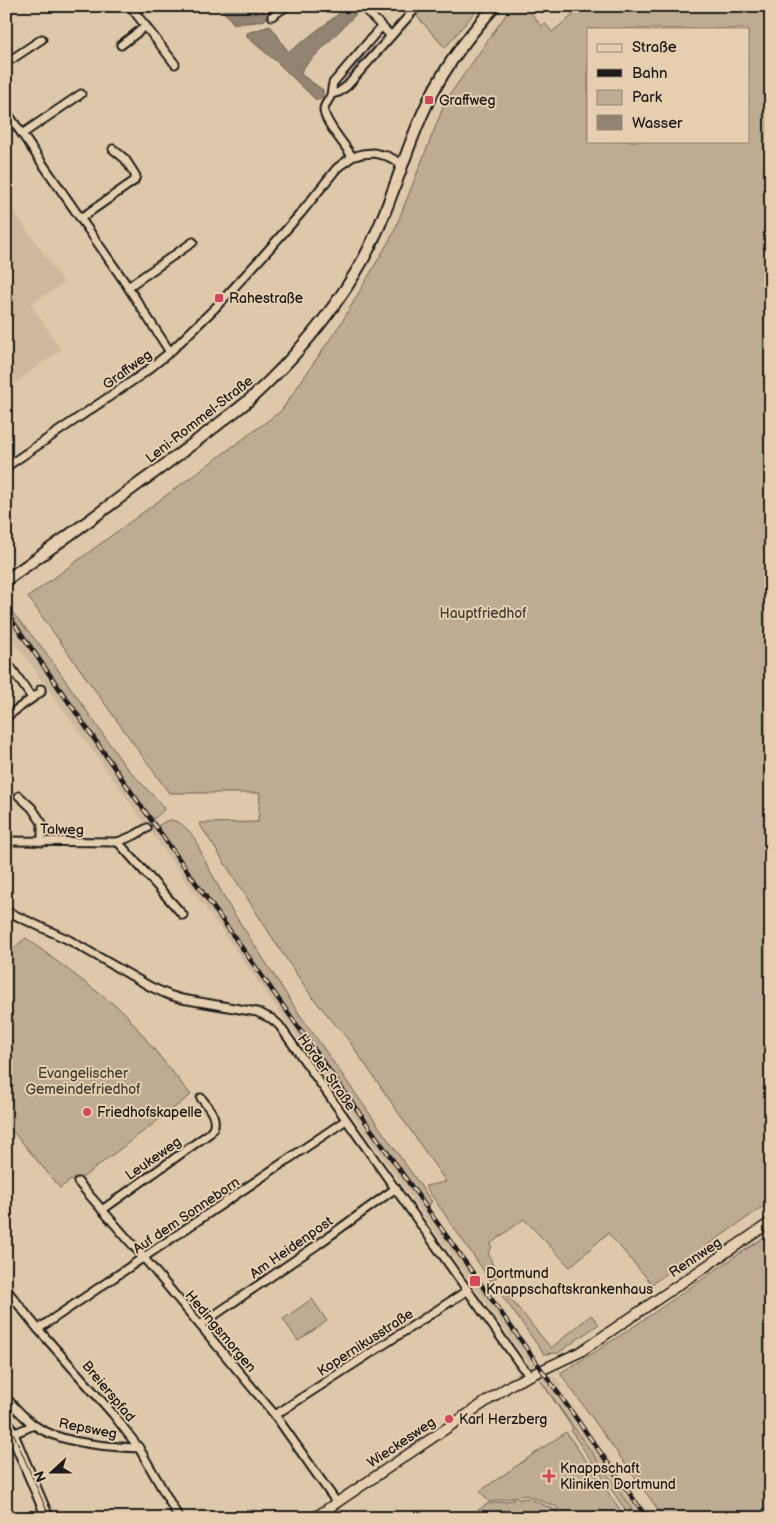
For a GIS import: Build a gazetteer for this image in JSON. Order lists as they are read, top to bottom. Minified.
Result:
{"streets":{"main road":["Leni-Rommel-Straße"],"street":["Graffweg","Talweg","Hörder Straße","Leukeweg","Auf dem Sonneborn","Am Heidenpost","Rennweg","Hedingsmorgen","Kopernikusstraße","Breierspfad","Repsweg","Wieckesweg"]},"crossings":[["Hörder Straße","Auf dem Sonneborn"],["Hörder Straße","Am Heidenpost"],["Hörder Straße","Rennweg"],["Hörder Straße","Kopernikusstraße"],["Hörder Straße","Wieckesweg"],["Leukeweg","Hedingsmorgen"],["Auf dem Sonneborn","Hedingsmorgen"],["Auf dem Sonneborn","Breierspfad"],["Am Heidenpost","Hedingsmorgen"],["Rennweg","Wieckesweg"],["Hedingsmorgen","Kopernikusstraße"],["Hedingsmorgen","Wieckesweg"],["Breierspfad","Repsweg"]],"parks":["Hauptfriedhof","Evangelischer Gemeindefriedhof"],"places":{"transit":["Graffweg","Rahestraße","Dortmund Knappschaftskrankenhaus"],"other":["Friedhofskapelle","Karl Herzberg"],"health":["Knappschaft Kliniken Dortmund"]},"legend":["Straße","Bahn","Park","Wasser"],"north":"left"}
